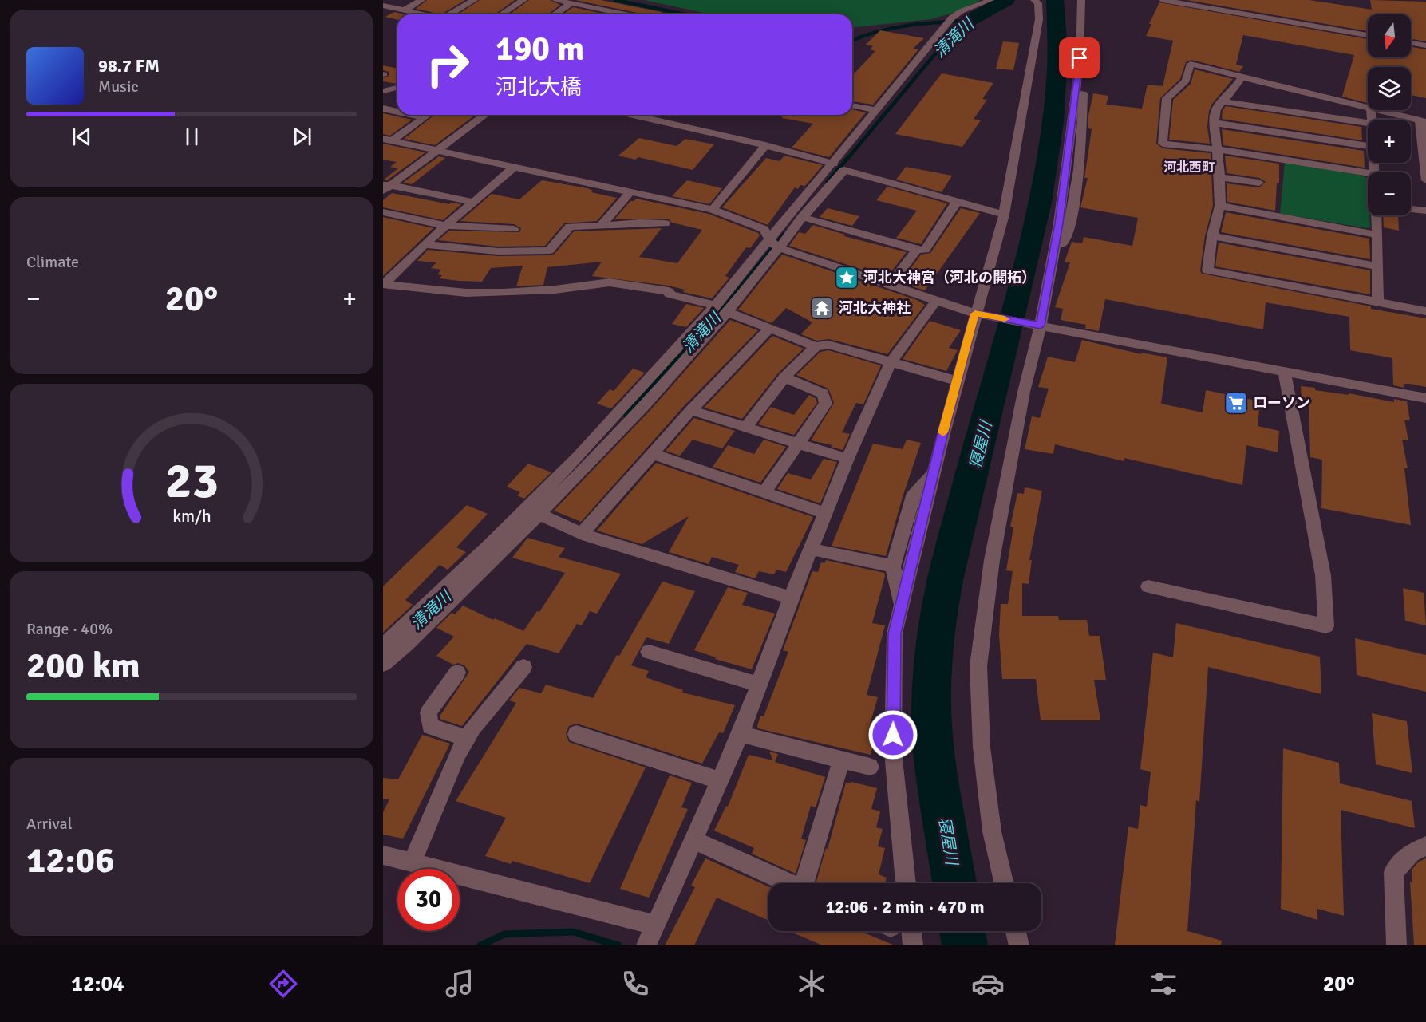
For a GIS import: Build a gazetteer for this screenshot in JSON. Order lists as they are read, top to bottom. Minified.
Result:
{"districts":["河北西町"],"water":["清滝川","寝屋川"],"places":{"place":["河北大神宮（河北の開拓）"],"temple":["河北大神社"],"supermarket":["ローソン"]},"north":"bottom","page":{"map_buttons":["+","−"],"turn":["190 m","河北大橋"],"song":["98.7 FM","Music"],"tile":["Climate",["Range · 40%","200 km"],["Arrival","12:06"]],"heat":["−","20°","+"],"limit":"30","trip":"12:06 · 2 min · 470 m","tabs":["12:04","20°"],"gauge":["23","km/h"]}}
